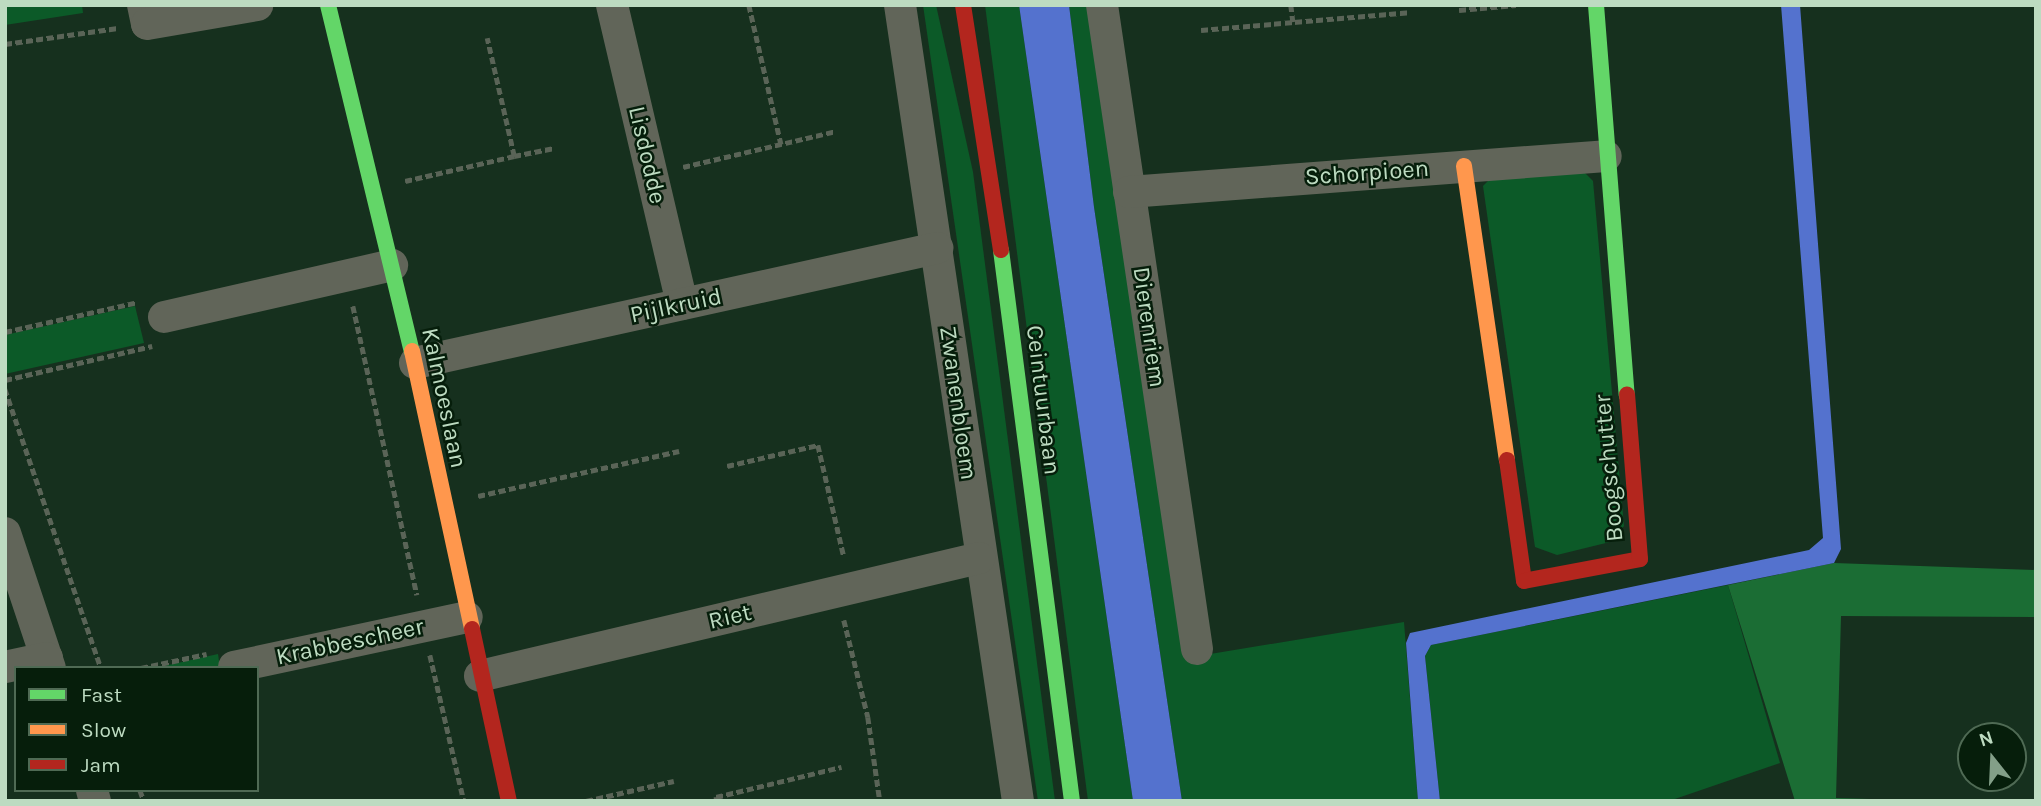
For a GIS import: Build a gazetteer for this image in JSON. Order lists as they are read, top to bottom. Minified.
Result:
{"streets":{"street":["Lisdodde","Schorpioen","Pijlkruid","Dierenriem","Kalmoeslaan","Ceintuurbaan","Zwanenbloem","Boogschutter","Riet","Krabbescheer"]},"crossings":[["Lisdodde","Pijlkruid"],["Schorpioen","Dierenriem"],["Schorpioen","Boogschutter"],["Pijlkruid","Kalmoeslaan"],["Pijlkruid","Zwanenbloem"],["Kalmoeslaan","Riet"],["Kalmoeslaan","Krabbescheer"],["Zwanenbloem","Riet"]],"legend":["Fast","Slow","Jam"],"north":"top"}
